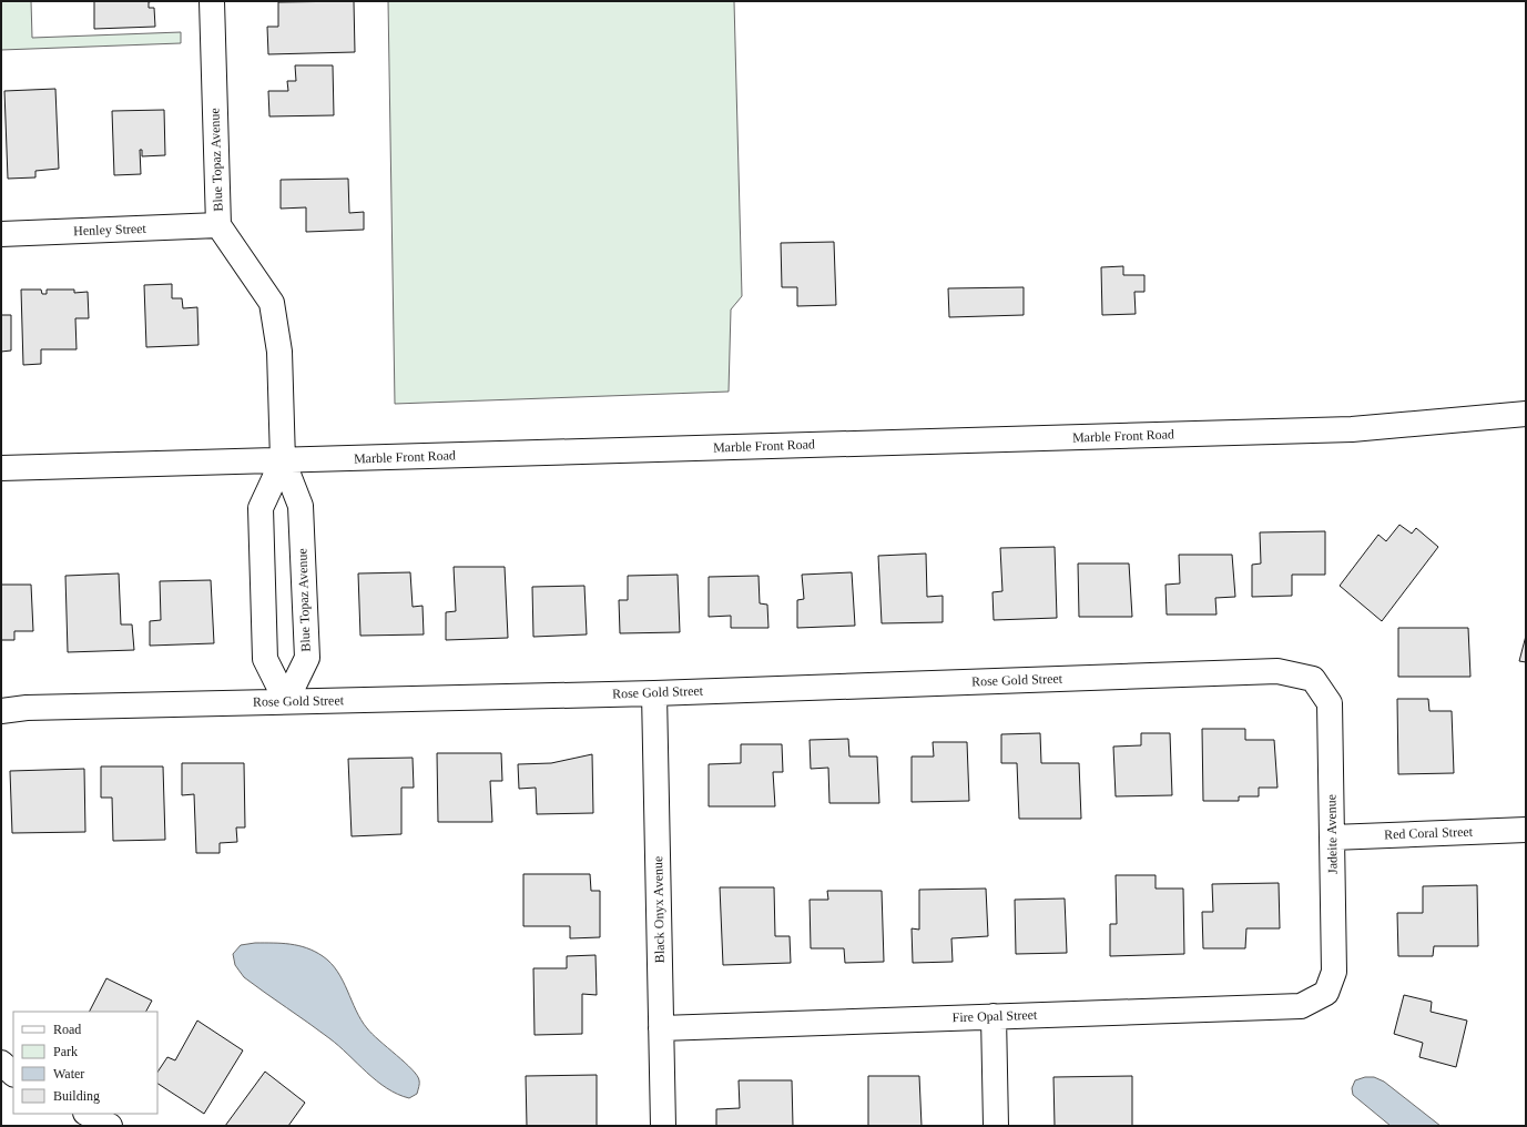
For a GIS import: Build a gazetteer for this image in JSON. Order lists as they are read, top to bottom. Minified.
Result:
{"streets":{"street":["Blue Topaz Avenue","Henley Street","Marble Front Road","Rose Gold Street","Red Coral Street","Jadeite Avenue","Black Onyx Avenue","Fire Opal Street"]},"crossings":[["Blue Topaz Avenue","Henley Street"],["Blue Topaz Avenue","Marble Front Road"],["Blue Topaz Avenue","Rose Gold Street"],["Rose Gold Street","Jadeite Avenue"],["Rose Gold Street","Black Onyx Avenue"],["Red Coral Street","Jadeite Avenue"],["Jadeite Avenue","Fire Opal Street"],["Black Onyx Avenue","Fire Opal Street"]],"legend":["Road","Park","Water","Building"]}
